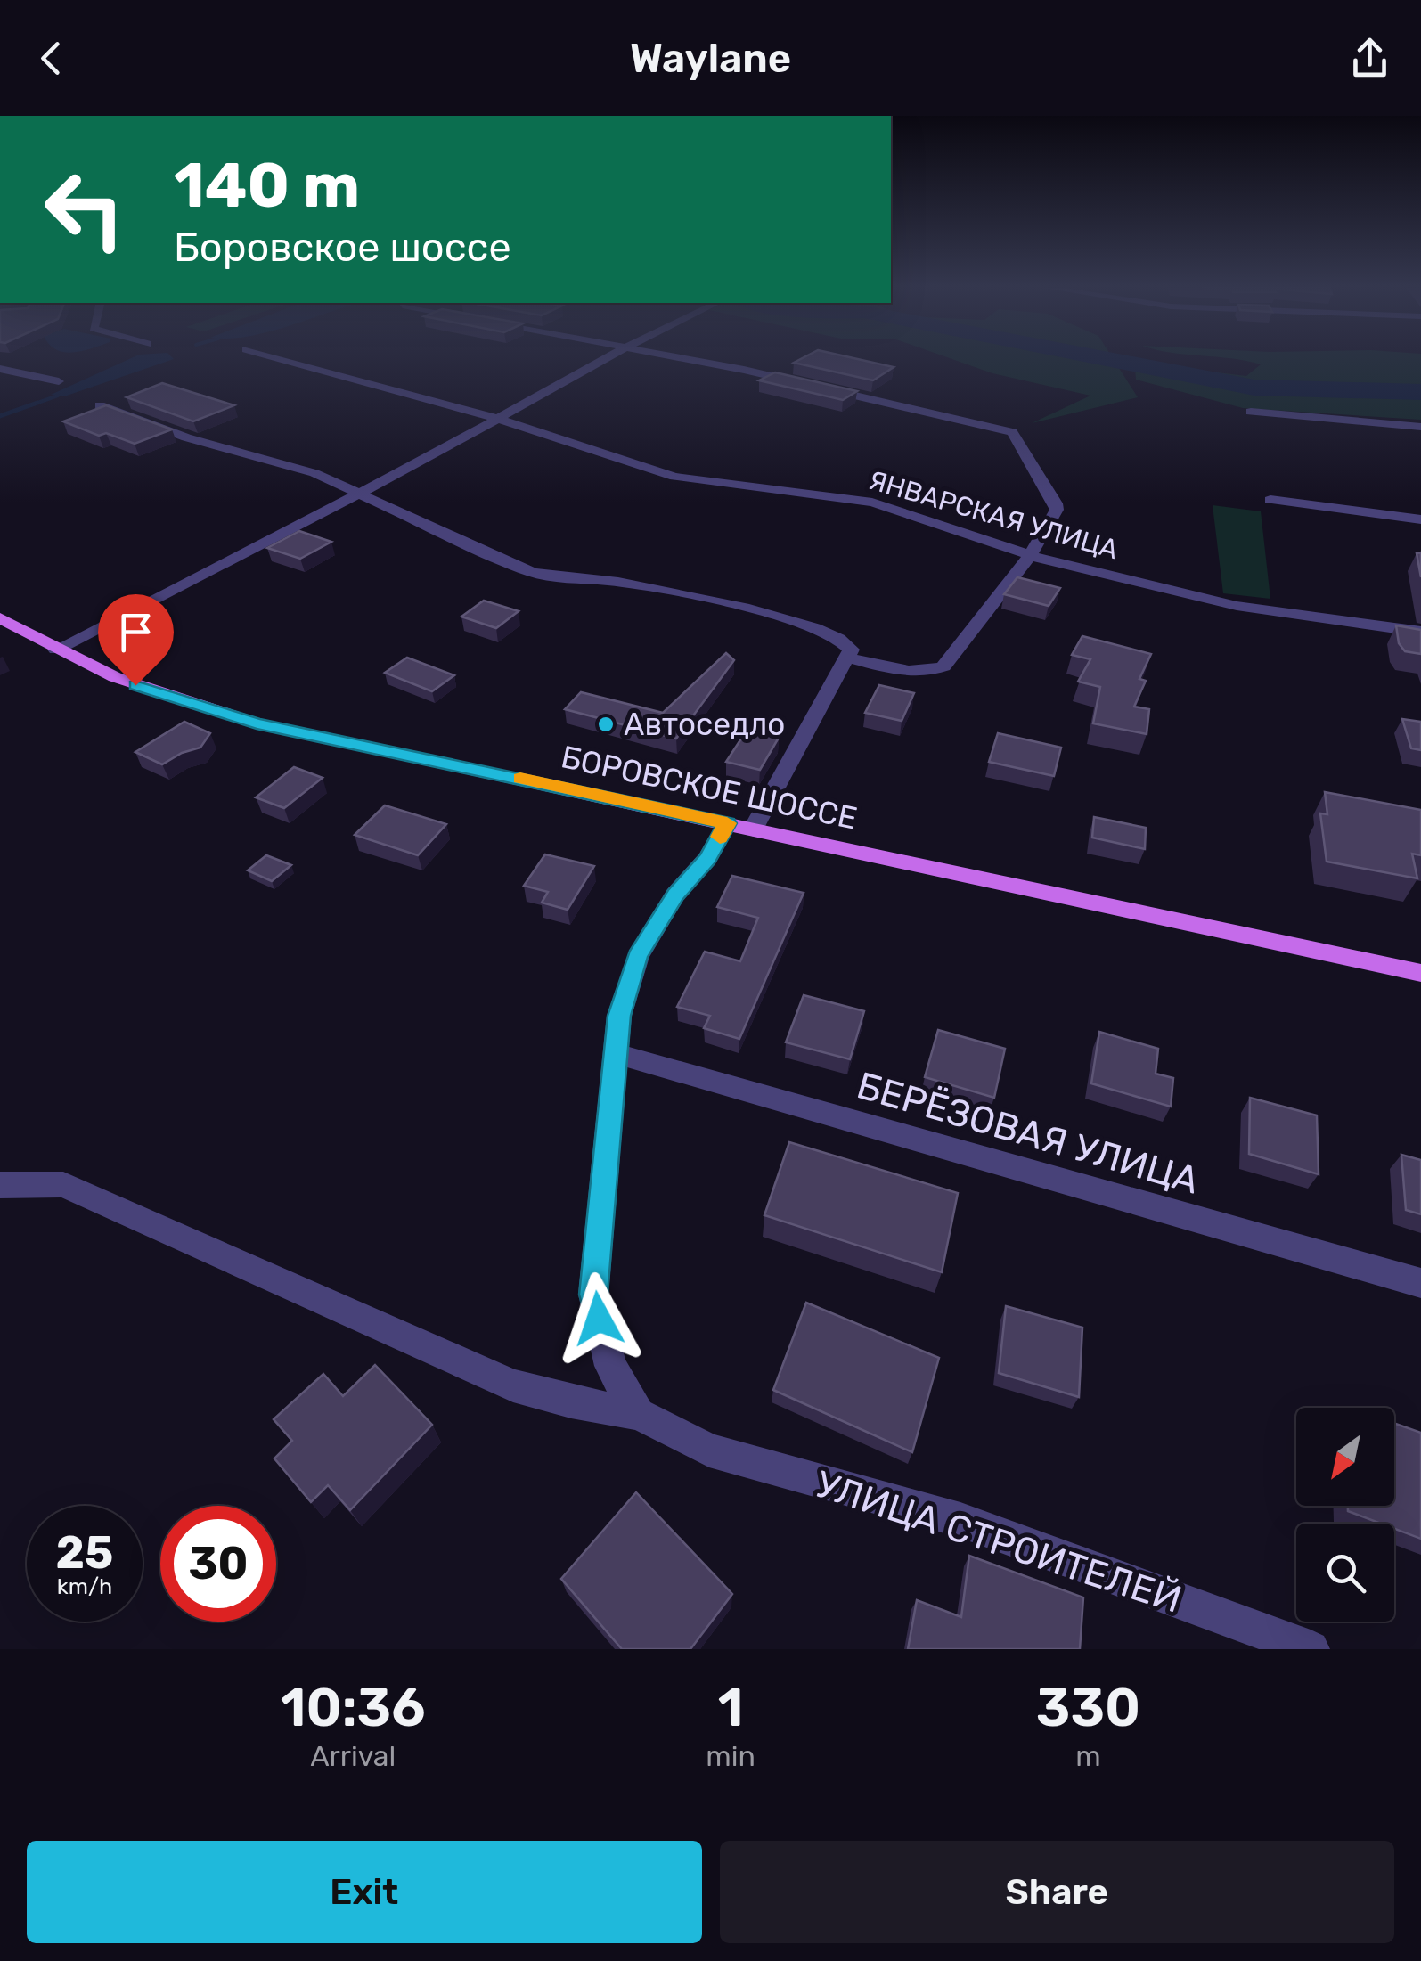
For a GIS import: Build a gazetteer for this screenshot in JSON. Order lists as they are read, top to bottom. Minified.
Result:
{"streets":{"main road":["БОРОВСКОЕ ШОССЕ"],"street":["ЯНВАРСКАЯ УЛИЦА","БЕРЁЗОВАЯ УЛИЦА","УЛИЦА СТРОИТЕЛЕЙ"]},"places":["Автоседло"],"north":"bottom left","page":{"header":"Waylane","turn":["140 m","Боровское шоссе"],"speed":"25 km/h","limit":"30","eta":["10:36","Arrival","1","min","330","m"],"buttons":["Exit","Share"]}}
